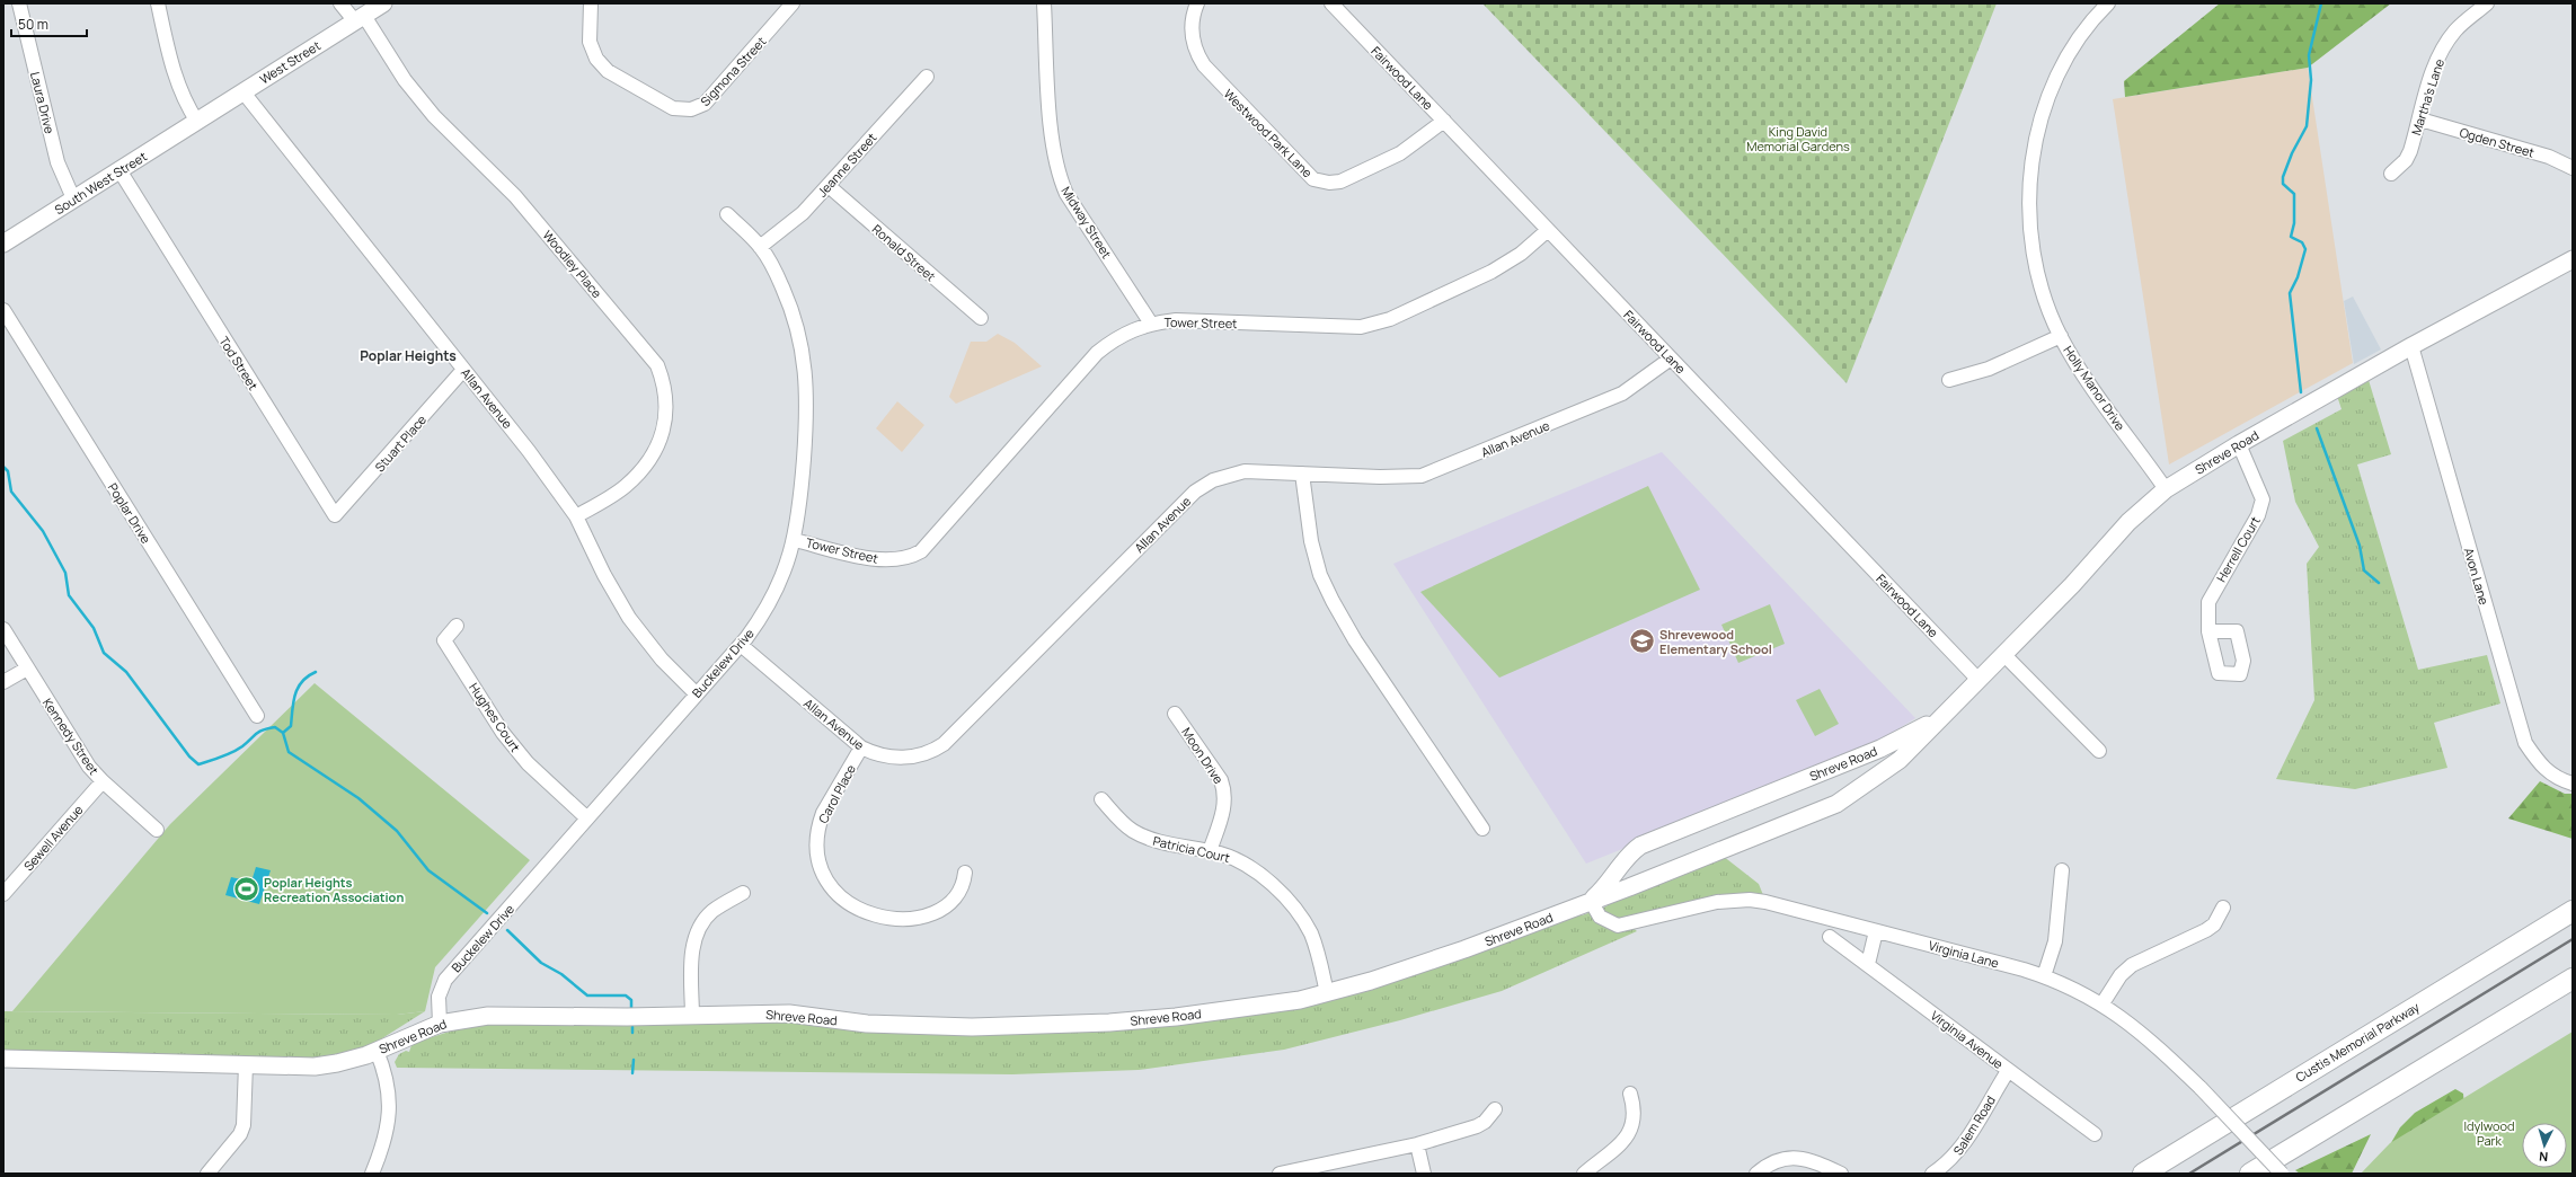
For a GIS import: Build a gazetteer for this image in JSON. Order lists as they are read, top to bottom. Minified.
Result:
{"streets":{"highway":["Custis Memorial Parkway"],"main road":["West Street","South West Street","Shreve Road"],"street":["Sigmona Street","Fairwood Lane","Martha's Lane","Laura Drive","Westwood Park Lane","Ogden Street","Jeanne Street","Midway Street","Ronald Street","Woodley Place","Tower Street","Tod Street","Holly Manor Drive","Allan Avenue","Stuart Place","Poplar Drive","Herrell Court","Avon Lane","Buckelew Drive","Hughes Court","Kennedy Street","Moon Drive","Carol Place","Sewell Avenue","Patricia Court","Virginia Lane","Virginia Avenue","Salem Road"]},"crossings":[["West Street","South West Street"],["West Street","Woodley Place"],["West Street","Allan Avenue"],["Fairwood Lane","Westwood Park Lane"],["Fairwood Lane","Tower Street"],["Fairwood Lane","Allan Avenue"],["Fairwood Lane","Shreve Road"],["Martha's Lane","Ogden Street"],["Laura Drive","South West Street"],["Jeanne Street","Ronald Street"],["Jeanne Street","Buckelew Drive"],["South West Street","Tod Street"],["Midway Street","Tower Street"],["Woodley Place","Allan Avenue"],["Tower Street","Buckelew Drive"],["Tod Street","Stuart Place"],["Holly Manor Drive","Shreve Road"],["Allan Avenue","Stuart Place"],["Allan Avenue","Buckelew Drive"],["Allan Avenue","Carol Place"],["Shreve Road","Herrell Court"],["Shreve Road","Avon Lane"],["Shreve Road","Buckelew Drive"],["Shreve Road","Patricia Court"],["Shreve Road","Virginia Lane"],["Buckelew Drive","Hughes Court"],["Kennedy Street","Sewell Avenue"],["Moon Drive","Patricia Court"],["Virginia Avenue","Salem Road"]],"districts":["Poplar Heights"],"parks":["King David Memorial Gardens","Idylwood Park"],"places":{"school or university":["Shrevewood Elementary School"],"sports":["Poplar Heights Recreation Association"]},"scale_bar":"50 m","north":"bottom"}
